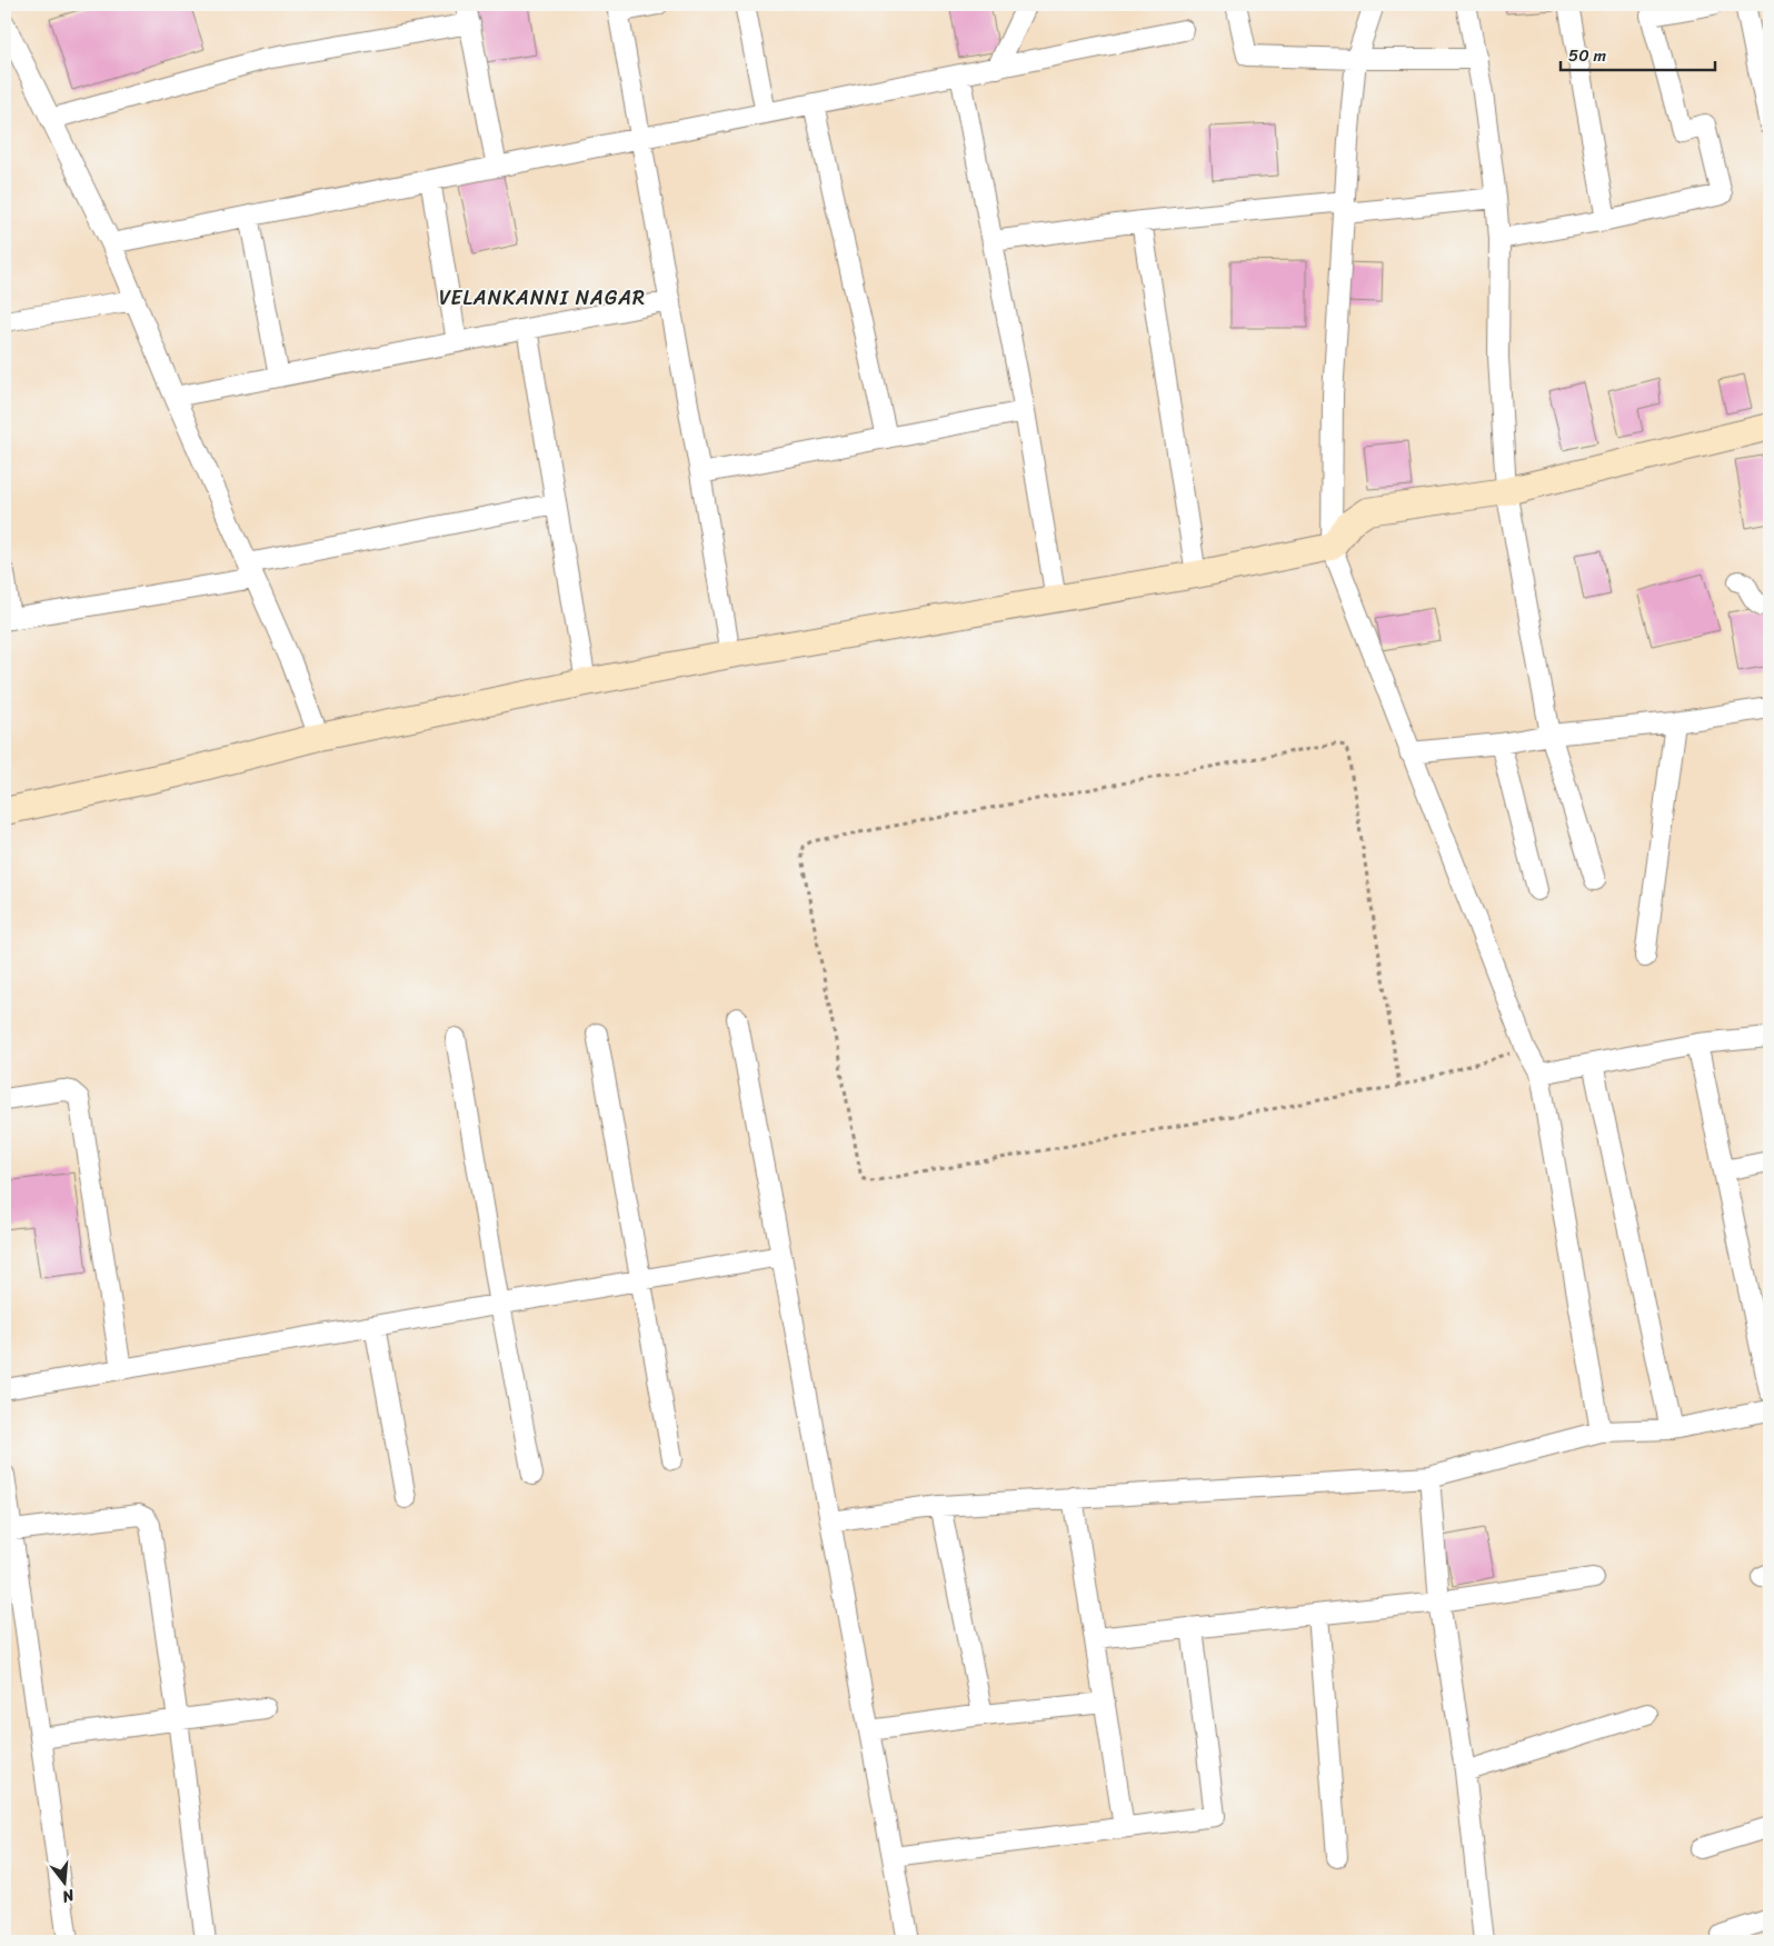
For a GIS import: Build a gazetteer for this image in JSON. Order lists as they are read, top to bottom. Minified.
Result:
{"districts":["VELANKANNI NAGAR"],"scale_bar":"50 m","north":"bottom"}
